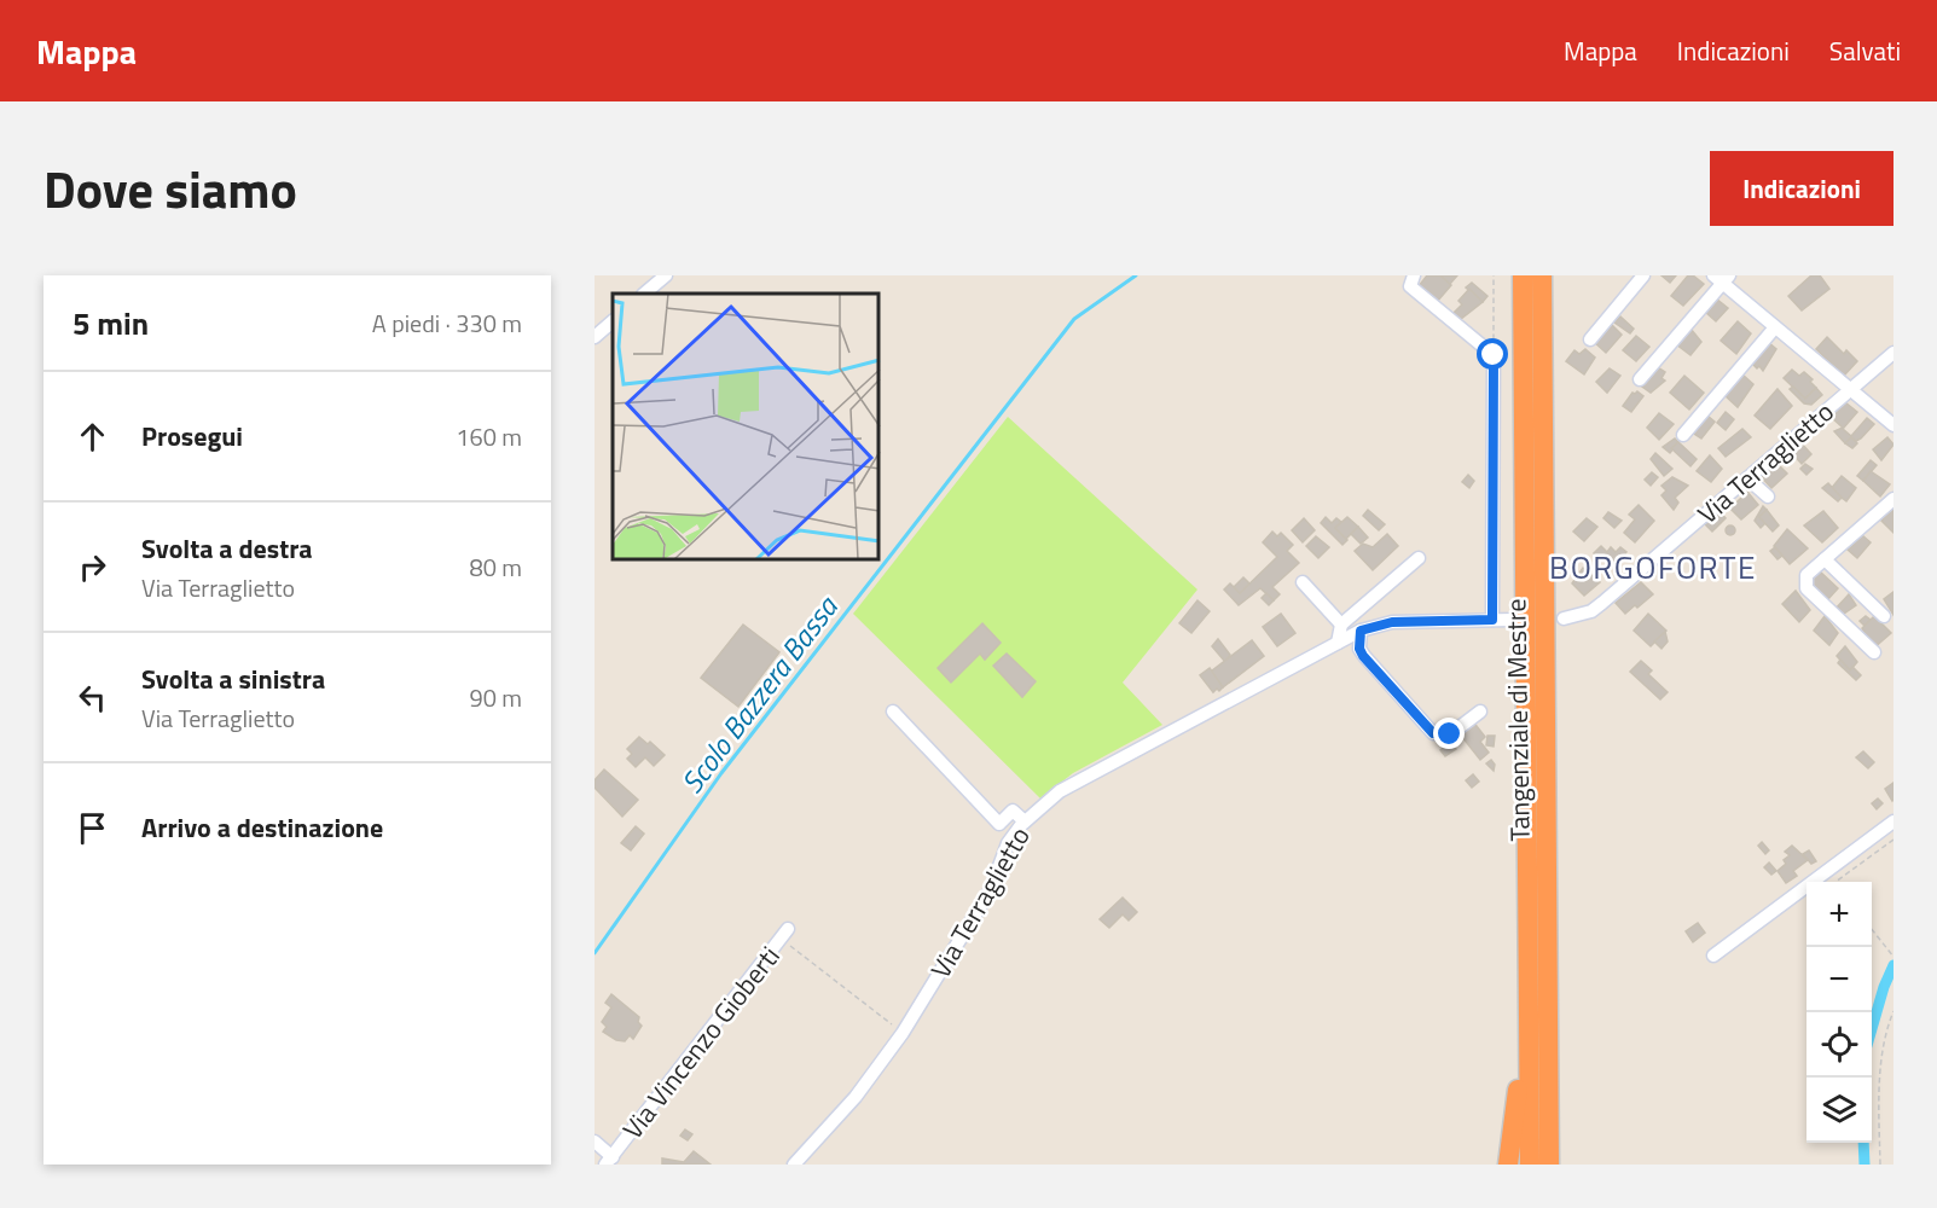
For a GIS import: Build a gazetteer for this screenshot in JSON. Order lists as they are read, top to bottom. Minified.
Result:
{"streets":{"highway":["Tangenziale di Mestre"],"street":["Via Terraglietto","Via Vincenzo Gioberti"]},"districts":["BORGOFORTE"],"water":["Scolo Bazzera Bassa"],"page":{"header":"Mappa","nav":["Mappa","Indicazioni","Salvati"],"title":"Dove siamo","buttons":"Indicazioni","heading":["5 min","A piedi · 330 m"],"list":[["Prosegui","160 m"],["Svolta a destra","Via Terraglietto","80 m"],["Svolta a sinistra","Via Terraglietto","90 m"],"Arrivo a destinazione"],"map_buttons":["+","−"]}}
